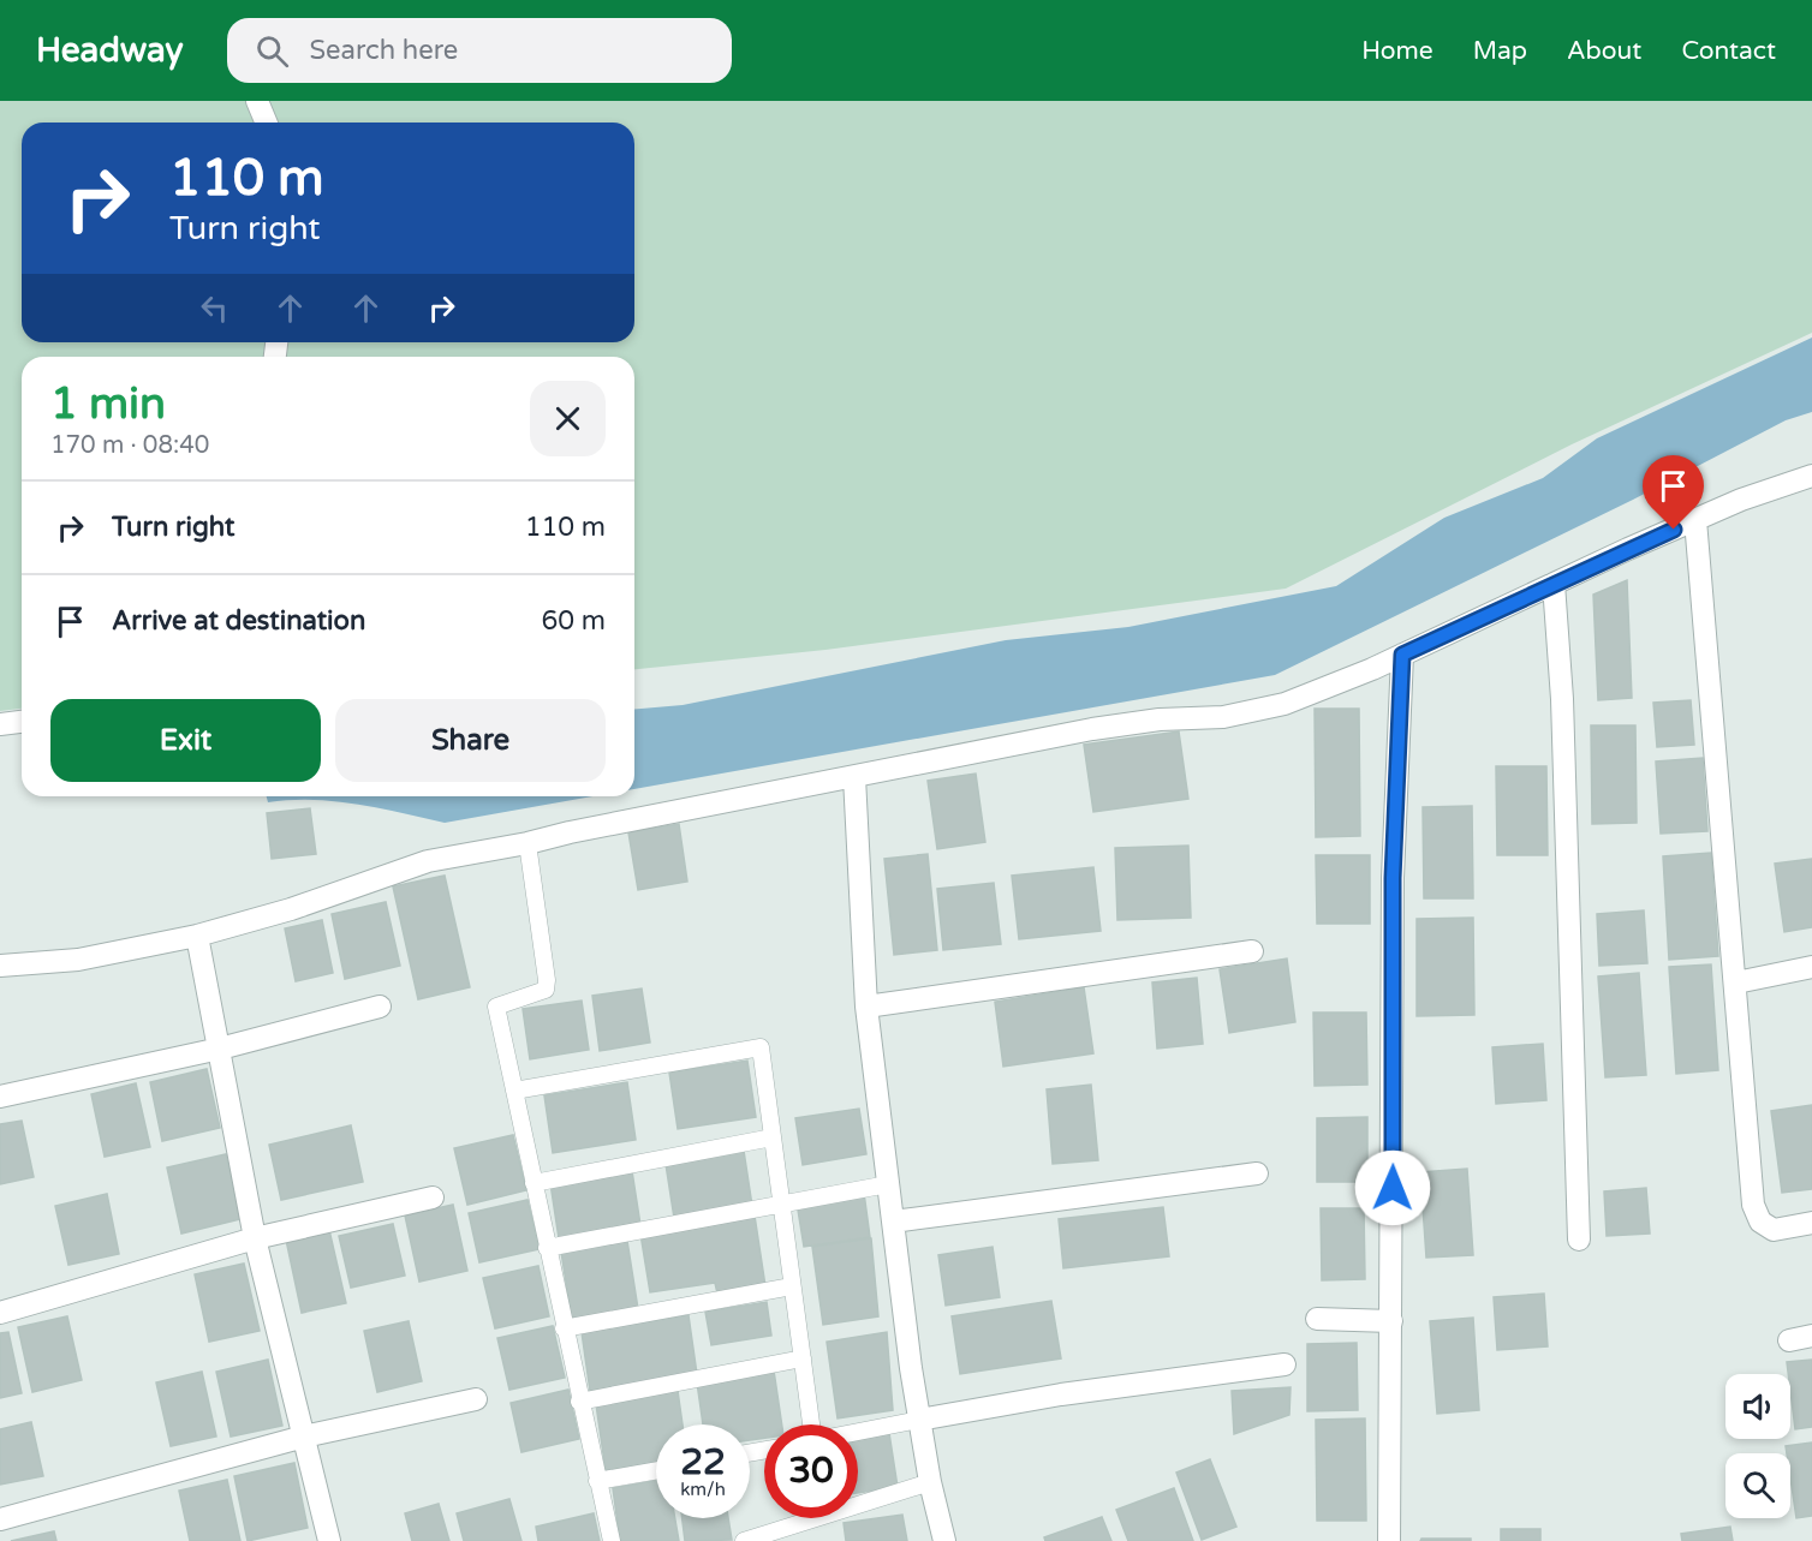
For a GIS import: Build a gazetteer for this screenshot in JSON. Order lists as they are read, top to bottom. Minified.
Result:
{"page":{"header":"Headway","search":"Search here","nav":["Home","Map","About","Contact"],"turn":["110 m","Turn right"],"heading":["1 min","170 m · 08:40"],"list":[{"name":"Turn right","value":"110 m"},{"name":"Arrive at destination","value":"60 m"}],"buttons":["Exit","Share"],"speed":"22 km/h","limit":"30"}}
